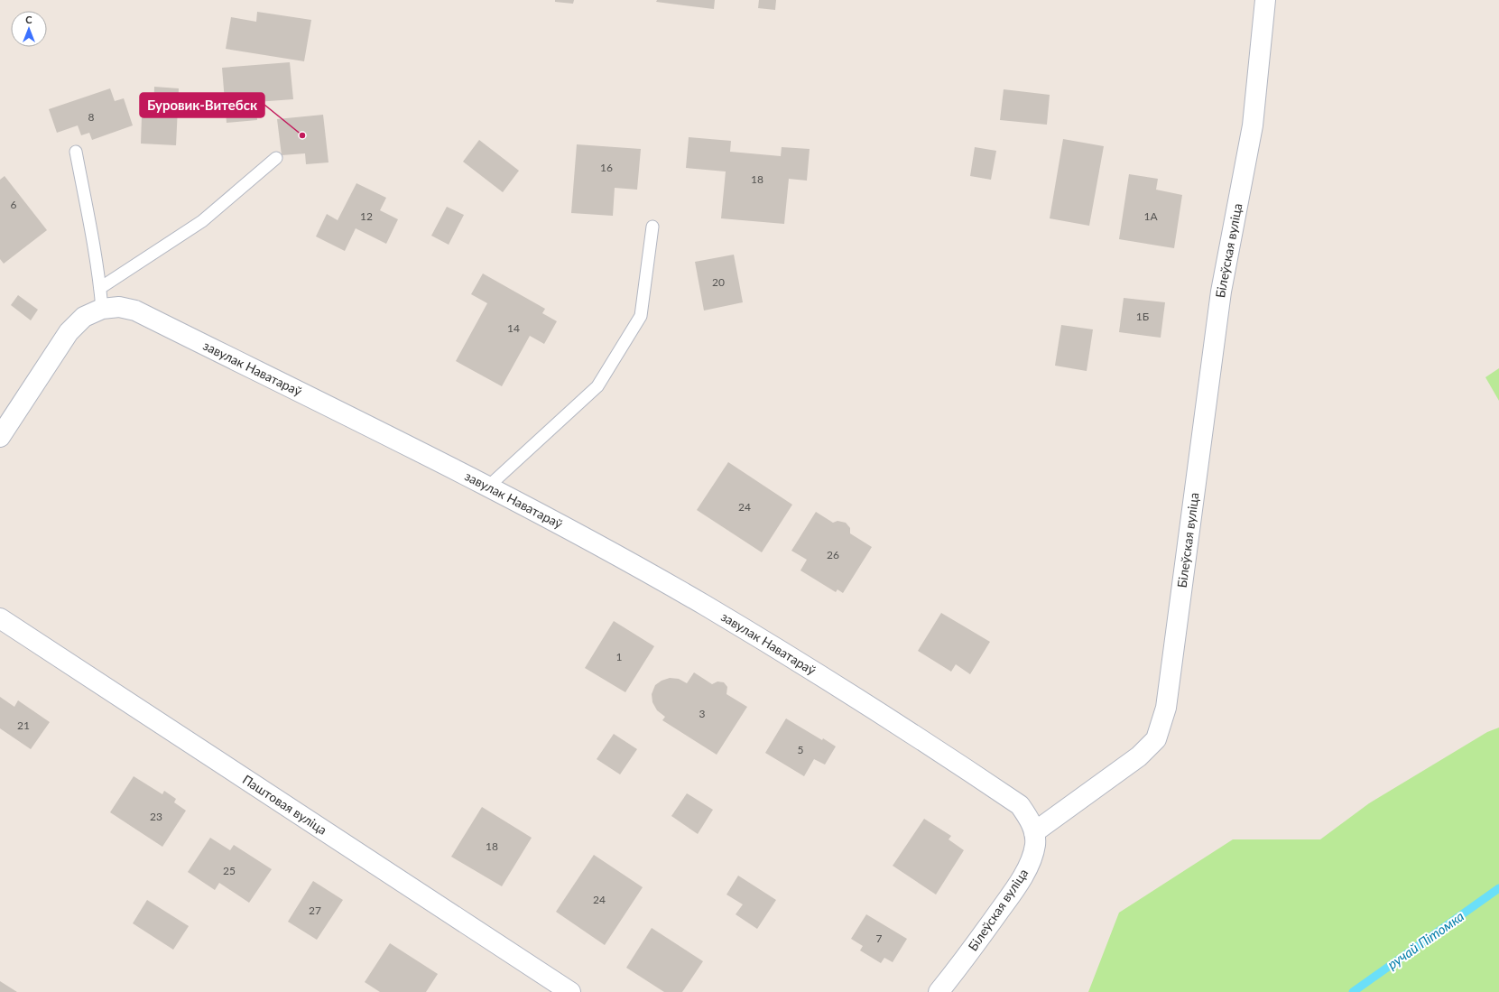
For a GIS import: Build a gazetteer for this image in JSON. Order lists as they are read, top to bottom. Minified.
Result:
{"streets":{"street":["Білеўская вуліца","завулак Наватараў","Паштовая вуліца"]},"crossings":[["Білеўская вуліца","завулак Наватараў"]],"water":["ручай Пітомка"],"places":["Буровик-Витебск"],"house_numbers":["8","16","18","6","12","1А","20","1Б","14","24","26","1","3","21","5","23","18","25","24","27","7"],"north":"top"}
